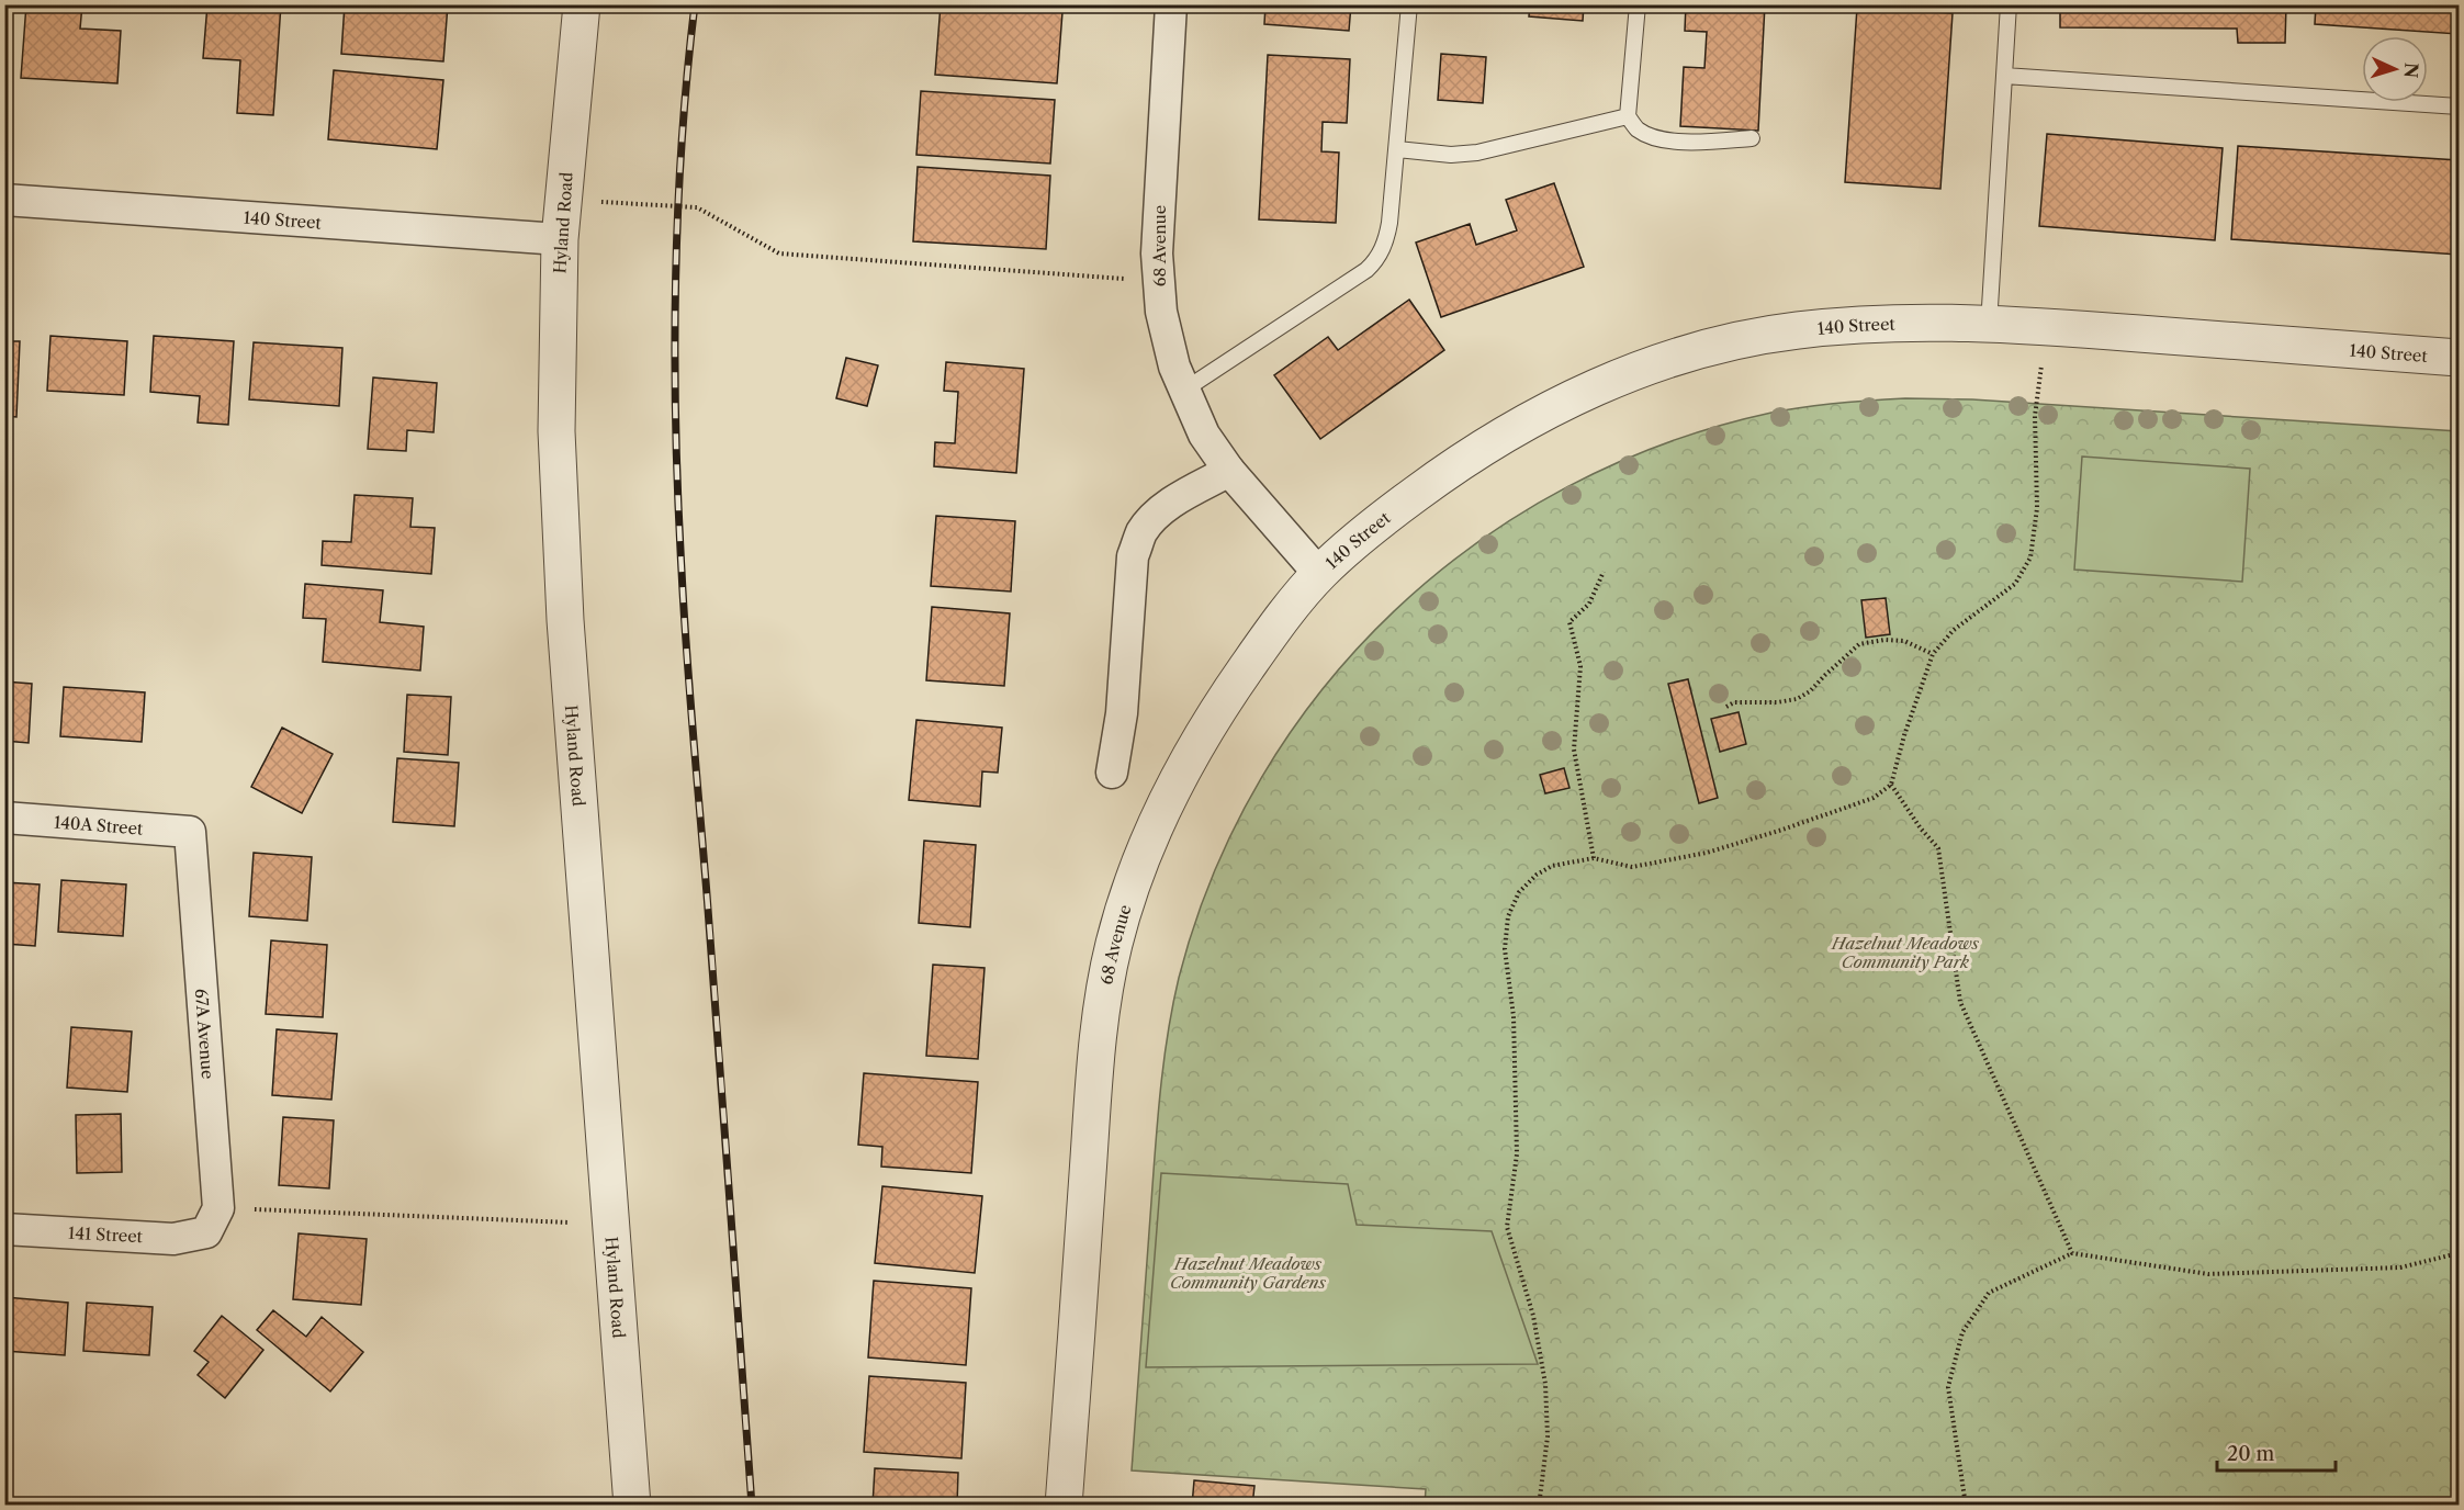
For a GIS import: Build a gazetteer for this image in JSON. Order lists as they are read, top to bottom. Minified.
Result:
{"streets":{"street":["140 Street","Hyland Road","68 Avenue","140A Street","67A Avenue","141 Street"]},"crossings":[["140 Street","Hyland Road"],["140 Street","68 Avenue"],["140A Street","67A Avenue"],["67A Avenue","141 Street"]],"parks":["Hazelnut Meadows Community Park","Hazelnut Meadows Community Gardens"],"scale_bar":"20 m","north":"right"}
